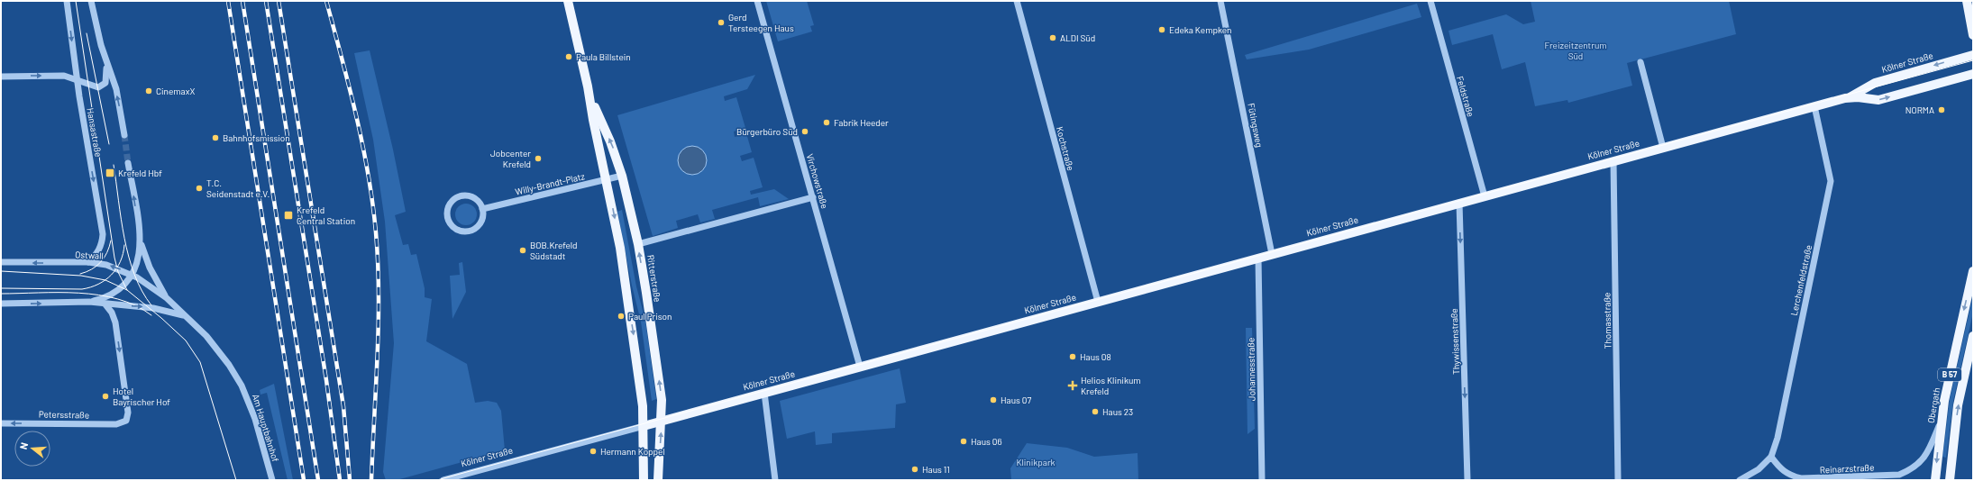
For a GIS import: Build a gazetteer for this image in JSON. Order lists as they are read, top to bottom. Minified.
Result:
{"streets":{"main road":["Kölner Straße","Ritterstraße","B 57","Obergath"],"street":["Feldstraße","Fütingsweg","Hansastraße","Kochstraße","Virchowstraße","Willy-Brandt-Platz","Ostwall","Lerchenfeldstraße","Thomasstraße","Thywissenstraße","Johannesstraße","Petersstraße","Am Hauptbahnhof","Reinarzstraße"]},"crossings":[["Kölner Straße","Feldstraße"],["Kölner Straße","Fütingsweg"],["Kölner Straße","Kochstraße"],["Kölner Straße","Virchowstraße"],["Kölner Straße","Ritterstraße"],["Kölner Straße","Lerchenfeldstraße"],["Kölner Straße","Thomasstraße"],["Kölner Straße","Thywissenstraße"],["Kölner Straße","Johannesstraße"],["Hansastraße","Ostwall"],["Willy-Brandt-Platz","Ritterstraße"],["Ostwall","Am Hauptbahnhof"],["Lerchenfeldstraße","Reinarzstraße"],["Obergath","Reinarzstraße"],["Petersstraße","Am Hauptbahnhof"]],"one_way":["Thywissenstraße"],"parks":["Freizeitzentrum Süd","Klinikpark"],"places":{"other":["Gerd Tersteegen Haus","Edeka Kempken","ALDI Süd","Paula Billstein","CinemaxX","NORMA","Fabrik Heeder","Bürgerbüro Süd","Bahnhofsmission","Jobcenter Krefeld","T.C. Seidenstadt e.V.","BOB.Krefeld Südstadt","Paul Prison","Haus 08","Hotel Bayrischer Hof","Haus 07","Haus 23","Haus 06","Hermann Koppel","Haus 11"],"transit":["Krefeld Hbf","Krefeld Central Station"],"health":["Helios Klinikum Krefeld"]},"north":"left"}
